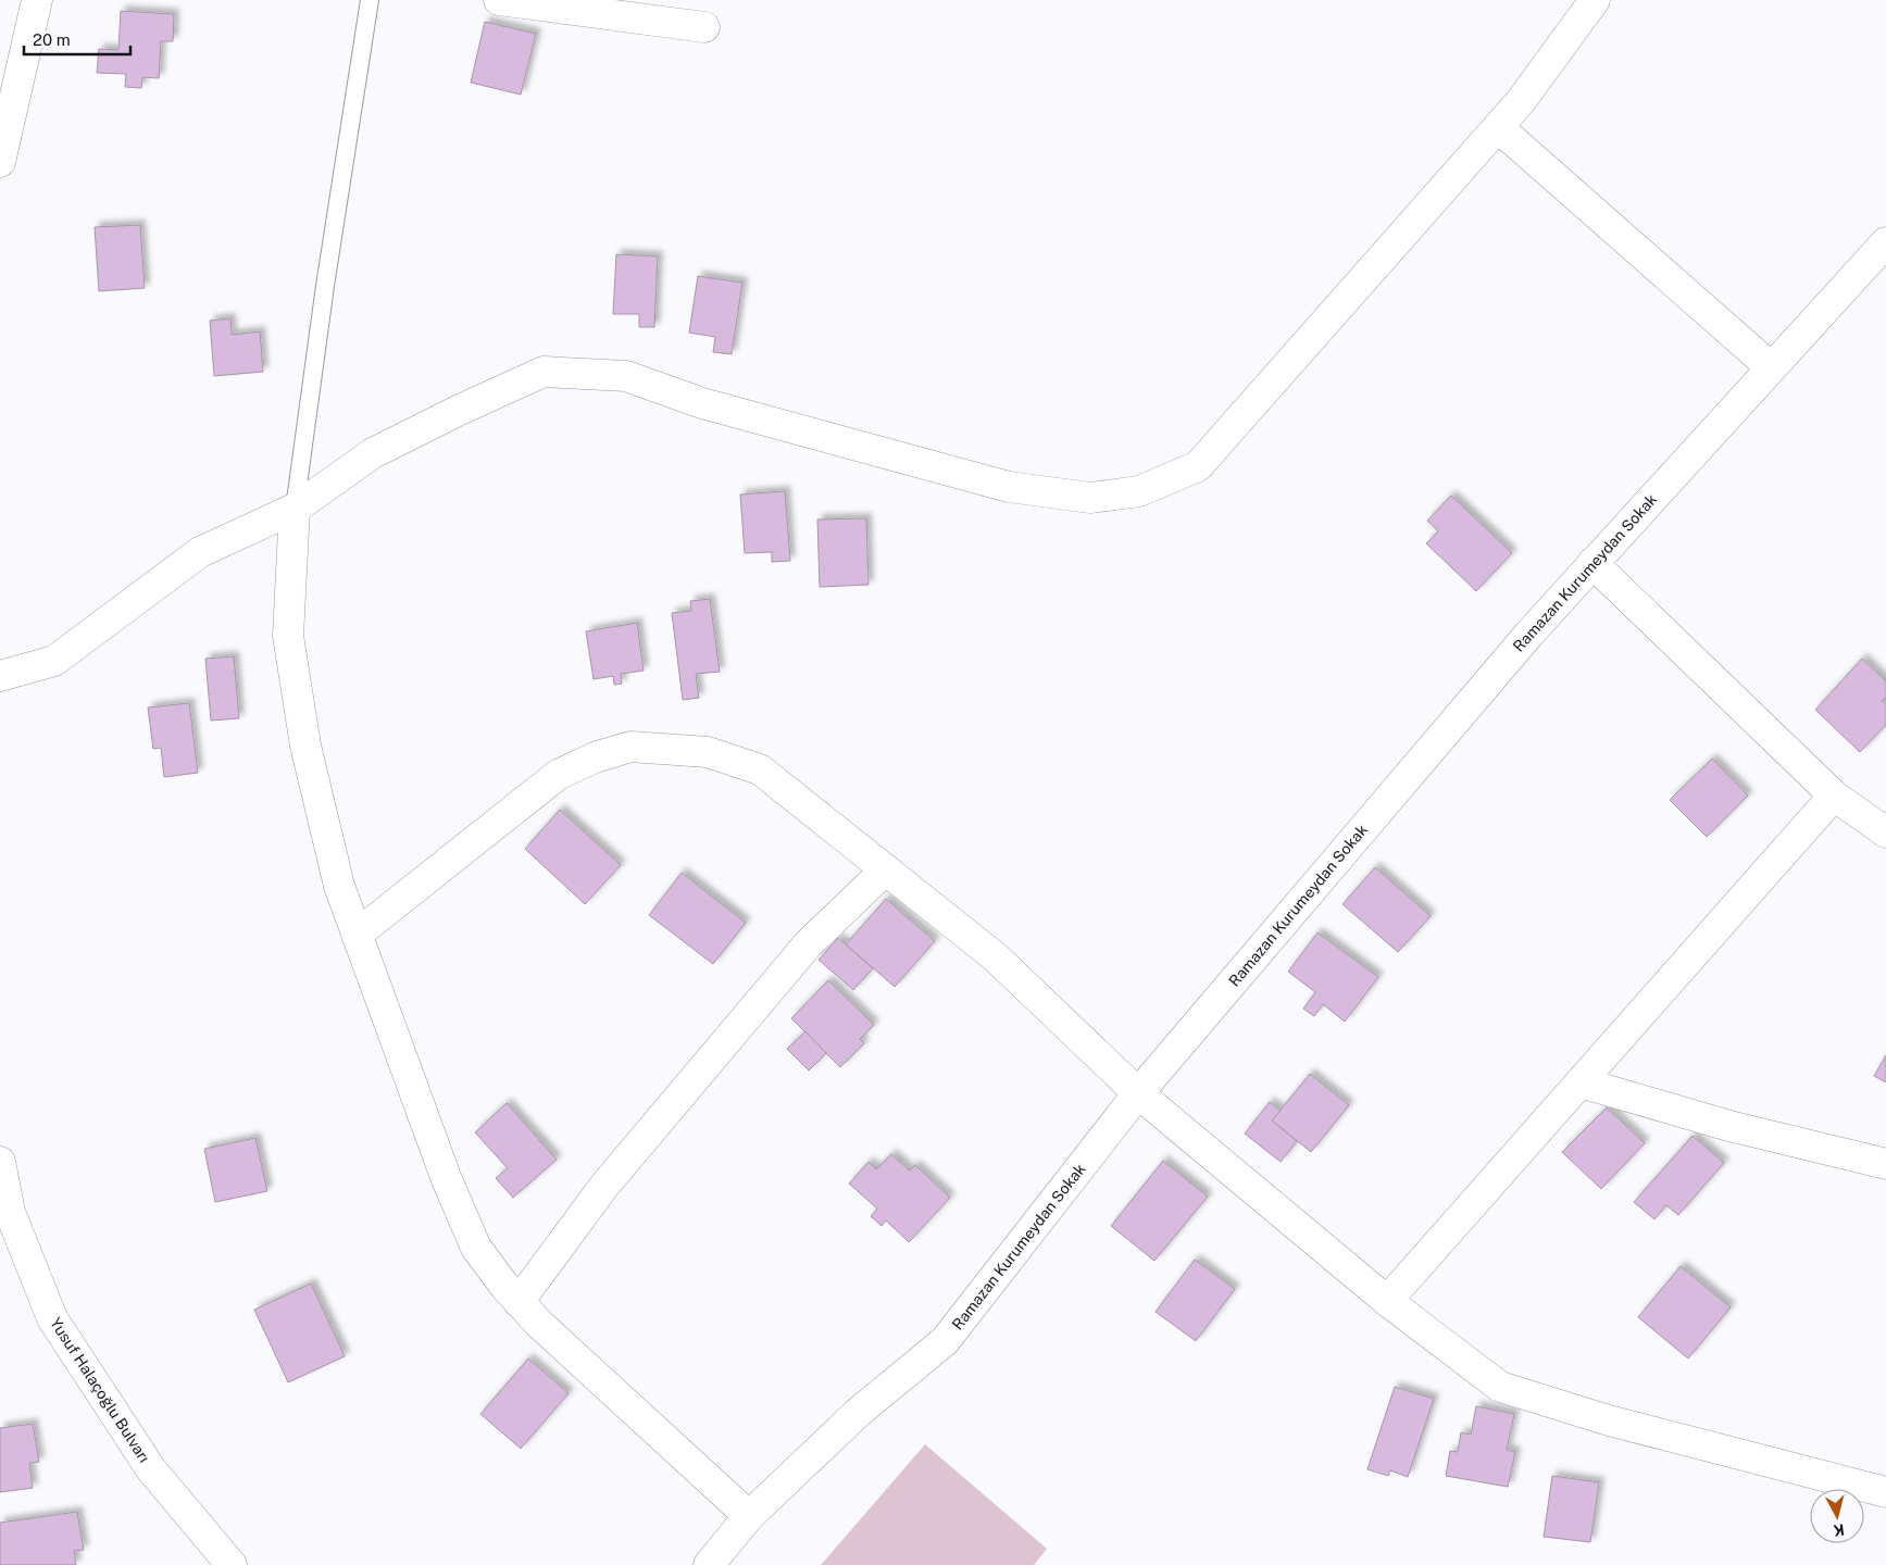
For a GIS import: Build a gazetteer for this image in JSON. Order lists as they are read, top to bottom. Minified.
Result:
{"streets":{"street":["Ramazan Kurumeydan Sokak","Yusuf Halaçoğlu Bulvarı"]},"scale_bar":"20 m","north":"bottom"}
